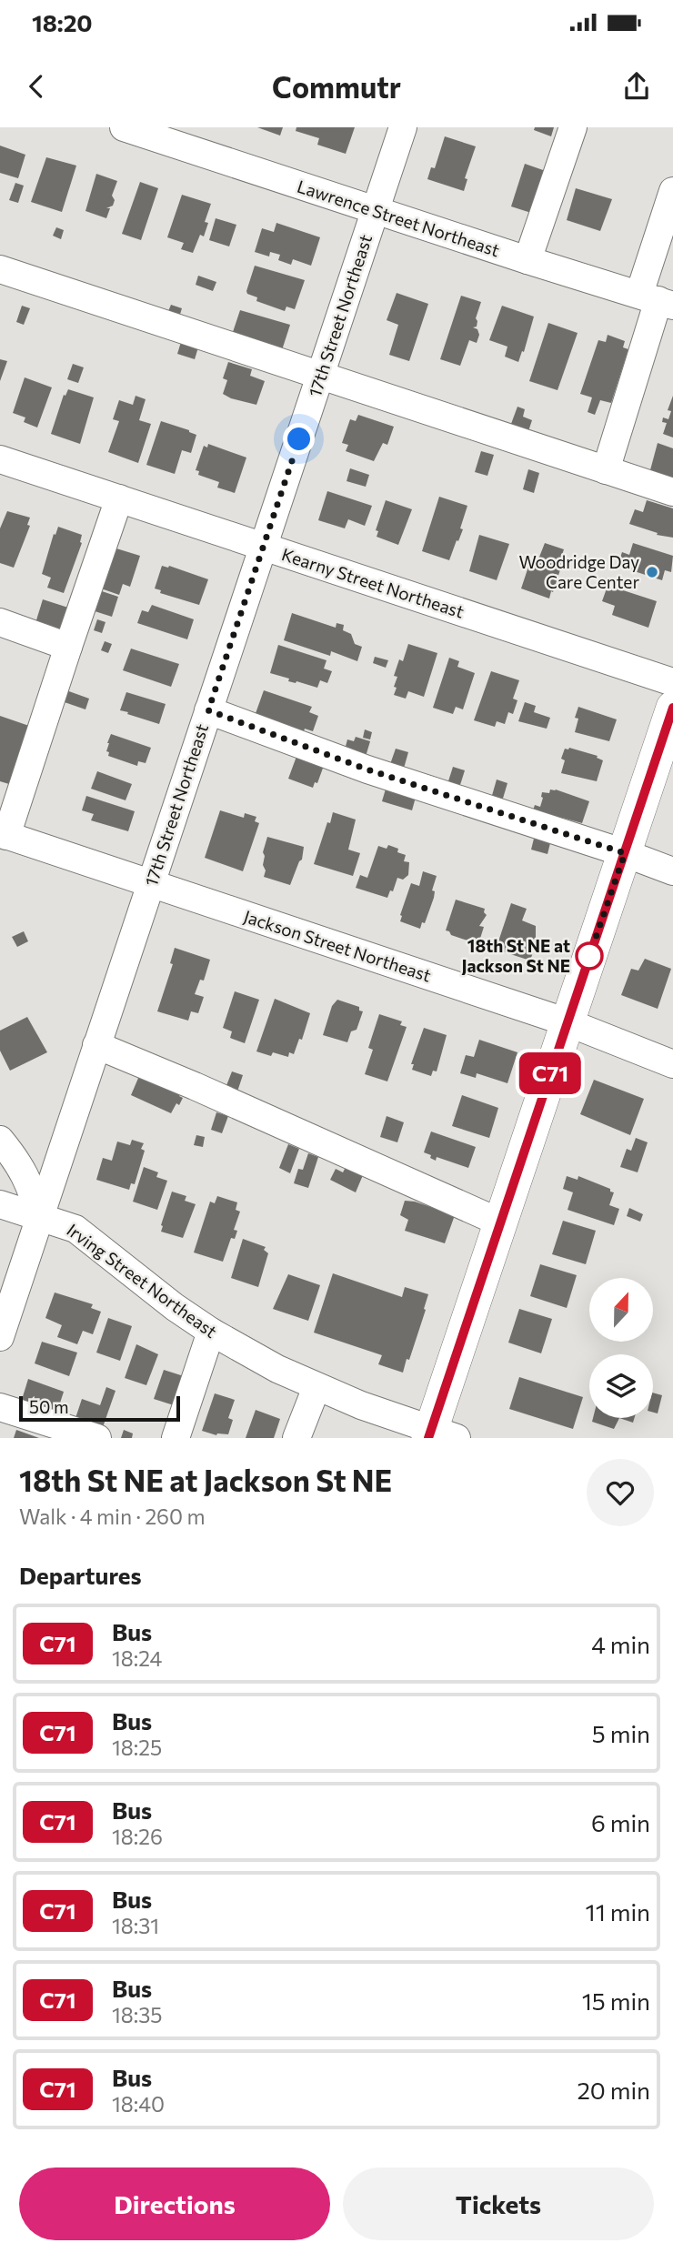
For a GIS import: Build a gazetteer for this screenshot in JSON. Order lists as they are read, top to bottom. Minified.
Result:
{"streets":{"street":["Lawrence Street Northeast","17th Street Northeast","Kearny Street Northeast","Jackson Street Northeast","Irving Street Northeast"]},"crossings":[["Lawrence Street Northeast","17th Street Northeast"],["17th Street Northeast","Kearny Street Northeast"],["17th Street Northeast","Jackson Street Northeast"],["17th Street Northeast","Irving Street Northeast"]],"places":["Woodridge Day Care Center","18th St NE at Jackson St NE"],"lines":["bus line C71"],"scale_bar":"50 m","north":"top","page":{"status":"18:20","header":"Commutr","on_map":"C71","scale":"50 m","heading":[["18th St NE at Jackson St NE","Walk · 4 min · 260 m"],"Departures"],"list":[{"mark":"C71","name":"Bus","note":"18:24","value":"4 min"},{"mark":"C71","name":"Bus","note":"18:25","value":"5 min"},{"mark":"C71","name":"Bus","note":"18:26","value":"6 min"},{"mark":"C71","name":"Bus","note":"18:31","value":"11 min"},{"mark":"C71","name":"Bus","note":"18:35","value":"15 min"},{"mark":"C71","name":"Bus","note":"18:40","value":"20 min"}],"buttons":["Directions","Tickets"]}}
